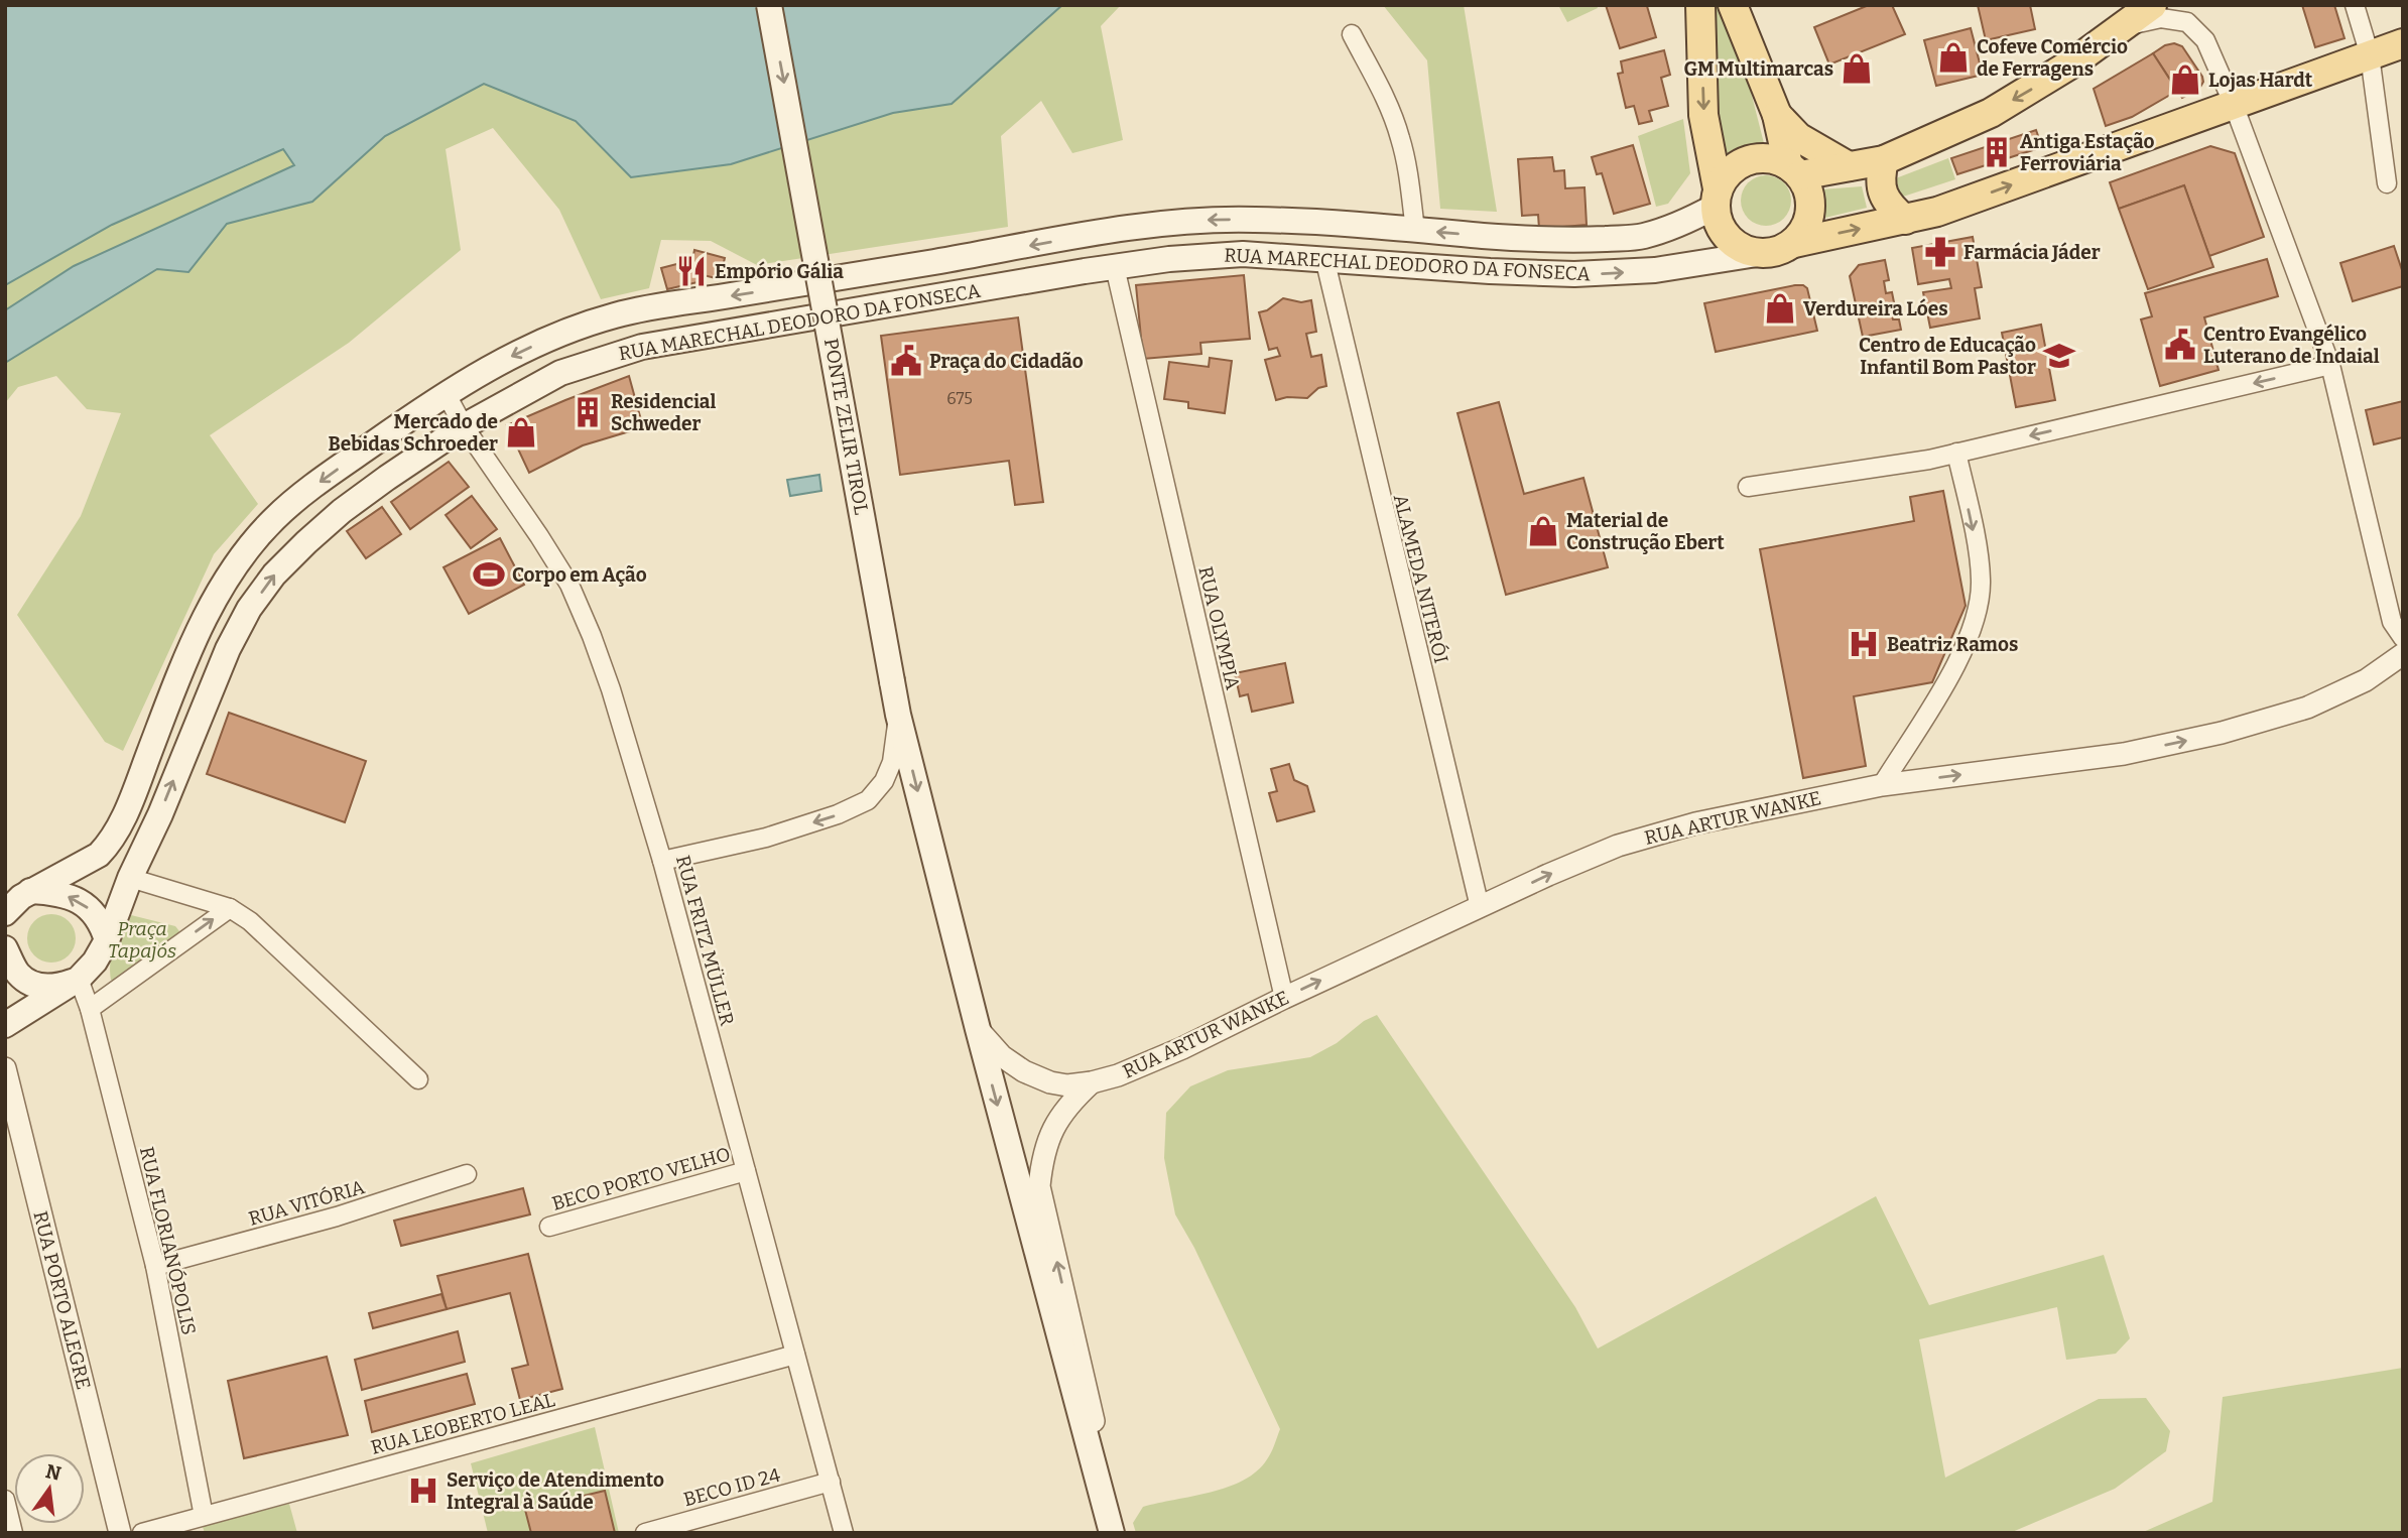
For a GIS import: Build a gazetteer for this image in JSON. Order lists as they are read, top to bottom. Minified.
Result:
{"streets":{"main road":["RUA MARECHAL DEODORO DA FONSECA","PONTE ZELIR TIROL"],"street":["ALAMEDA NITERÓI","RUA OLYMPIA","RUA ARTUR WANKE","RUA FRITZ MÜLLER","BECO PORTO VELHO","RUA VITÓRIA","RUA FLORIANÓPOLIS","RUA PORTO ALEGRE","RUA LEOBERTO LEAL","BECO ID 24"]},"crossings":[["RUA MARECHAL DEODORO DA FONSECA","ALAMEDA NITERÓI"],["RUA MARECHAL DEODORO DA FONSECA","RUA OLYMPIA"],["RUA MARECHAL DEODORO DA FONSECA","RUA FRITZ MÜLLER"],["RUA MARECHAL DEODORO DA FONSECA","RUA FLORIANÓPOLIS"],["PONTE ZELIR TIROL","RUA ARTUR WANKE"],["ALAMEDA NITERÓI","RUA ARTUR WANKE"],["RUA OLYMPIA","RUA ARTUR WANKE"],["RUA FRITZ MÜLLER","BECO PORTO VELHO"],["RUA FRITZ MÜLLER","RUA LEOBERTO LEAL"],["RUA FRITZ MÜLLER","BECO ID 24"],["RUA VITÓRIA","RUA FLORIANÓPOLIS"],["RUA FLORIANÓPOLIS","RUA LEOBERTO LEAL"]],"one_way":["PONTE ZELIR TIROL","RUA ARTUR WANKE"],"parks":["Praça Tapajós"],"places":{"shop":["Cofeve Comércio de Ferragens","GM Multimarcas","Lojas Hardt","Verdureira Lóes","Mercado de Bebidas Schroeder","Material de Construção Ebert"],"building":["Antiga Estação Ferroviária","Residencial Schweder"],"pharmacy":["Farmácia Jáder"],"restaurant":["Empório Gália"],"public building":["Centro Evangélico Luterano de Indaial","Praça do Cidadão"],"school or university":["Centro de Educação Infantil Bom Pastor"],"sports":["Corpo em Ação"],"hospital":["Beatriz Ramos","Serviço de Atendimento Integral à Saúde"]},"house_numbers":["675"],"north":"top"}
